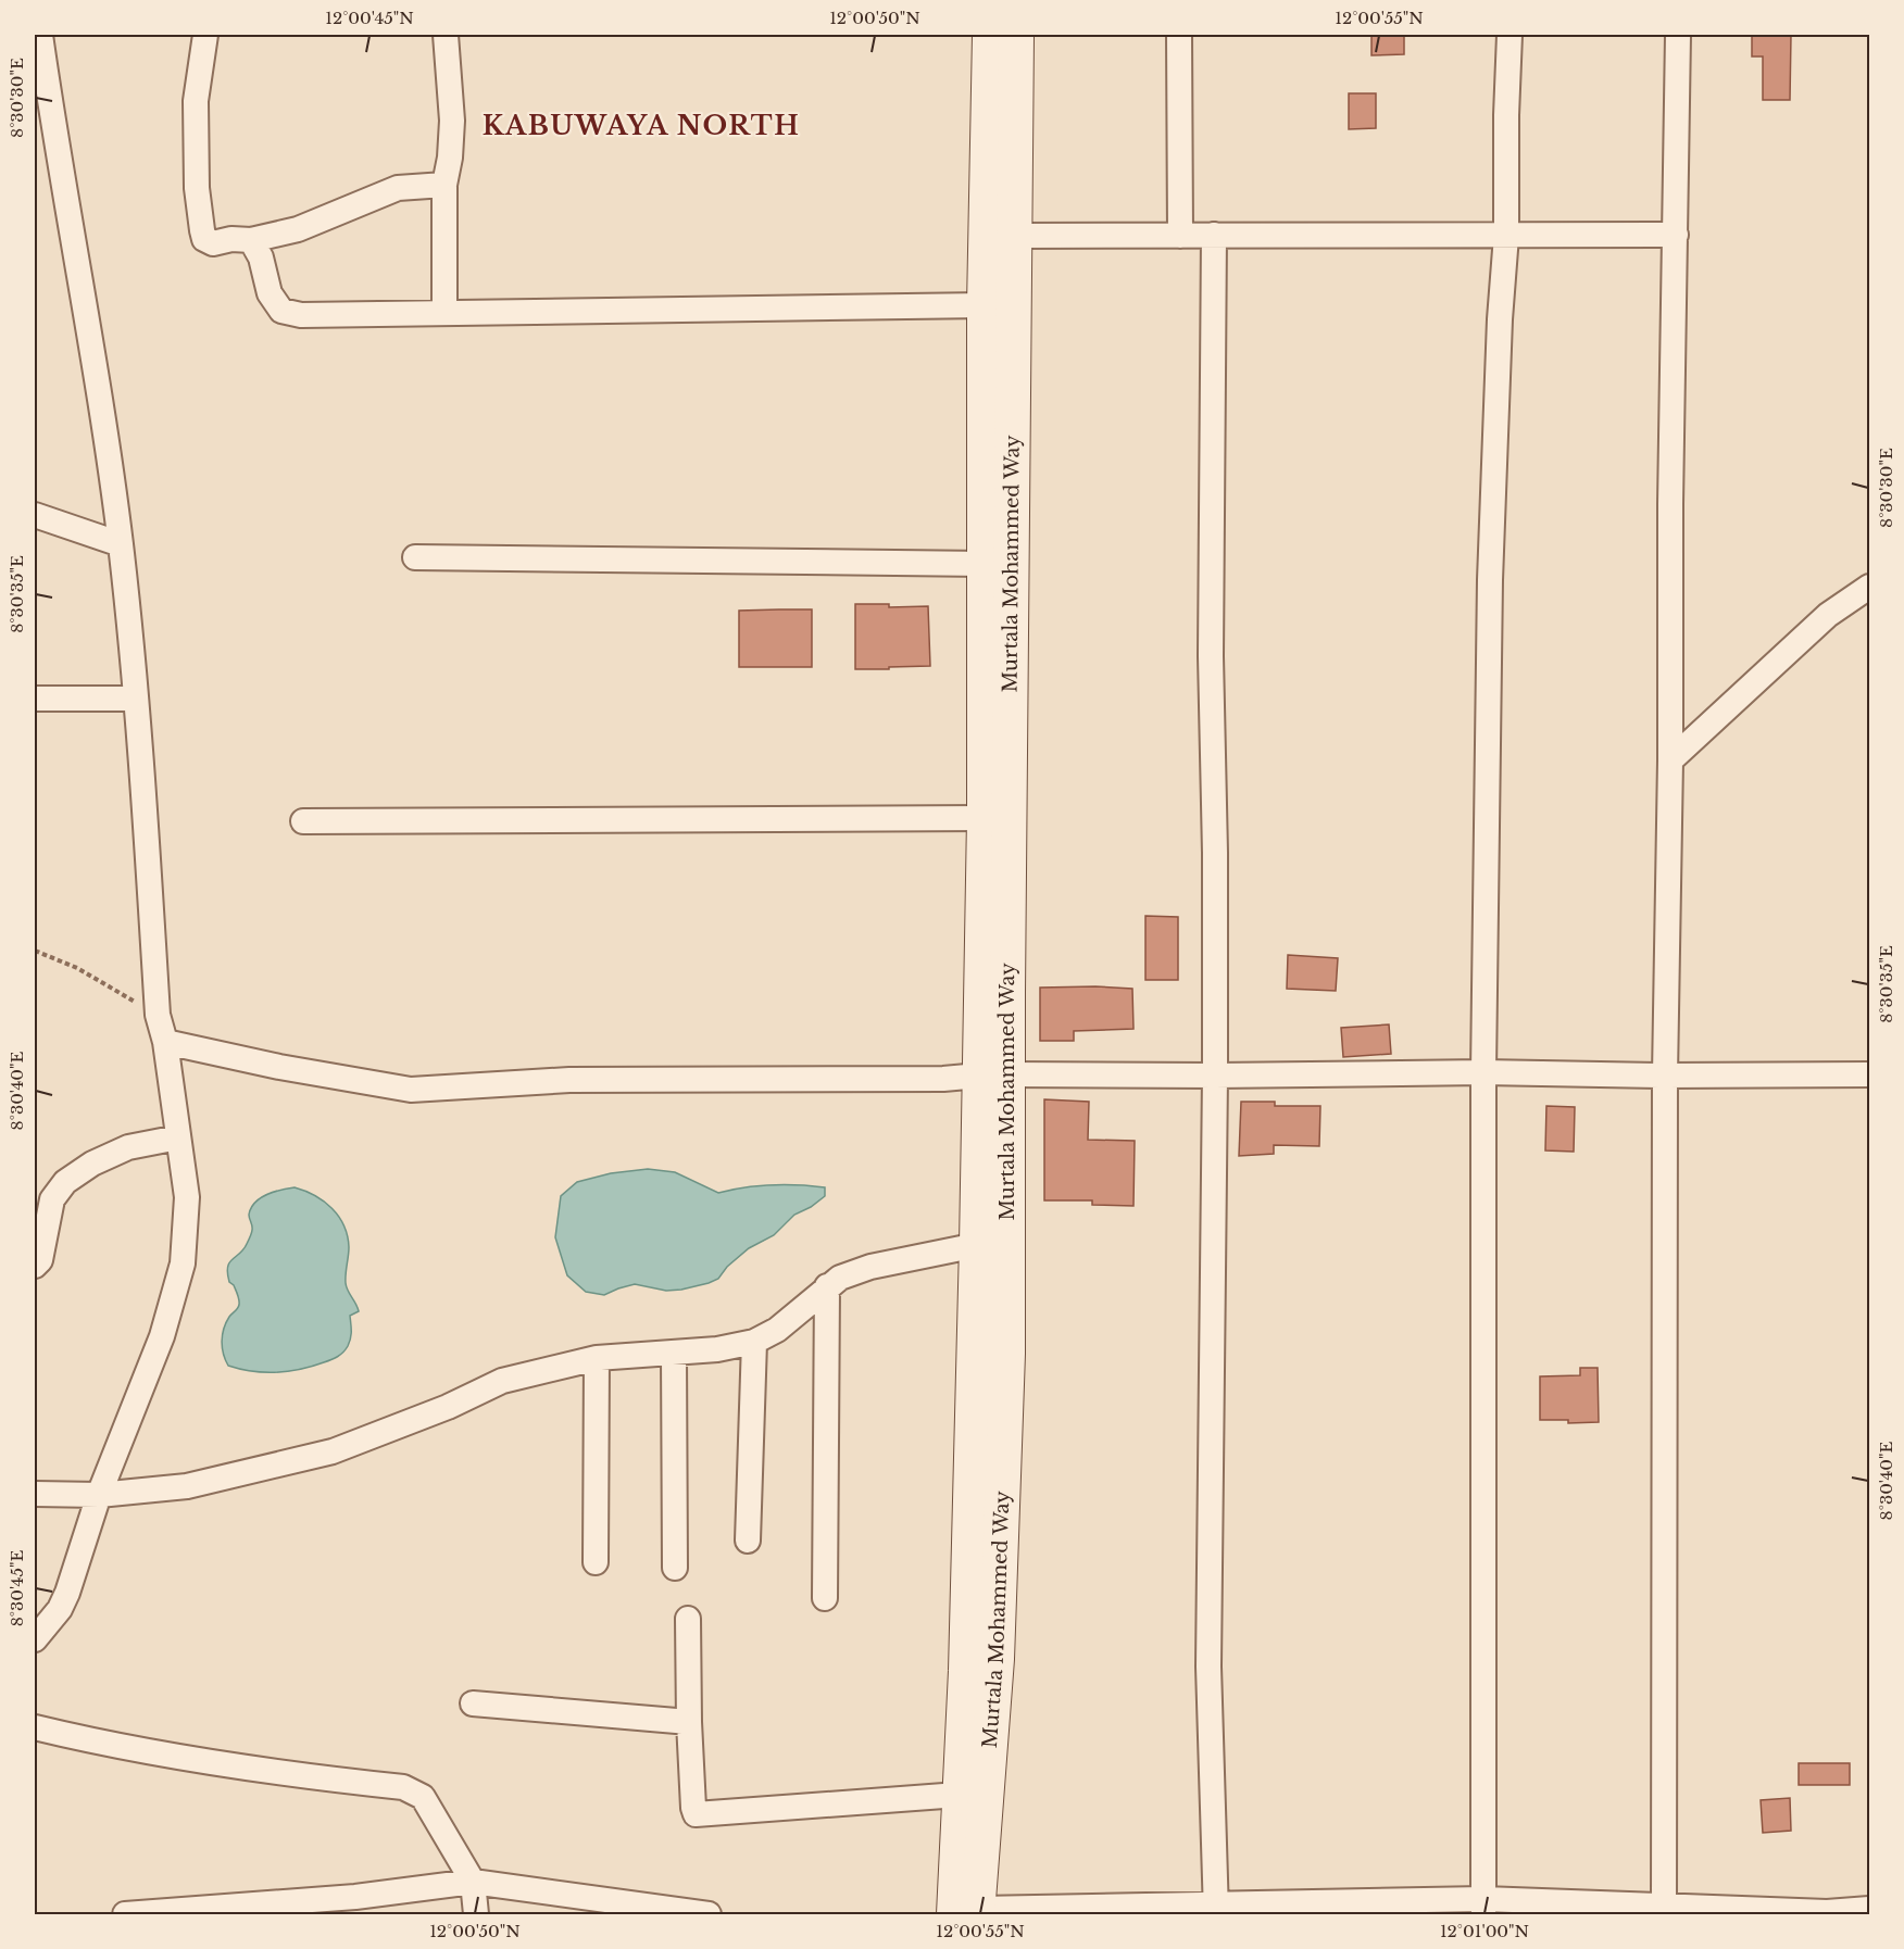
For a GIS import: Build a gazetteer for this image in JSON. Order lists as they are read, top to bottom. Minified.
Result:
{"streets":{"main road":["Murtala Mohammed Way"]},"districts":["KABUWAYA NORTH"],"coordinates":["12°00'45\"N","12°00'50\"N","12°00'55\"N","8°30'30\"E","8°30'35\"E","8°30'40\"E","8°30'45\"E","12°01'00\"N"]}
